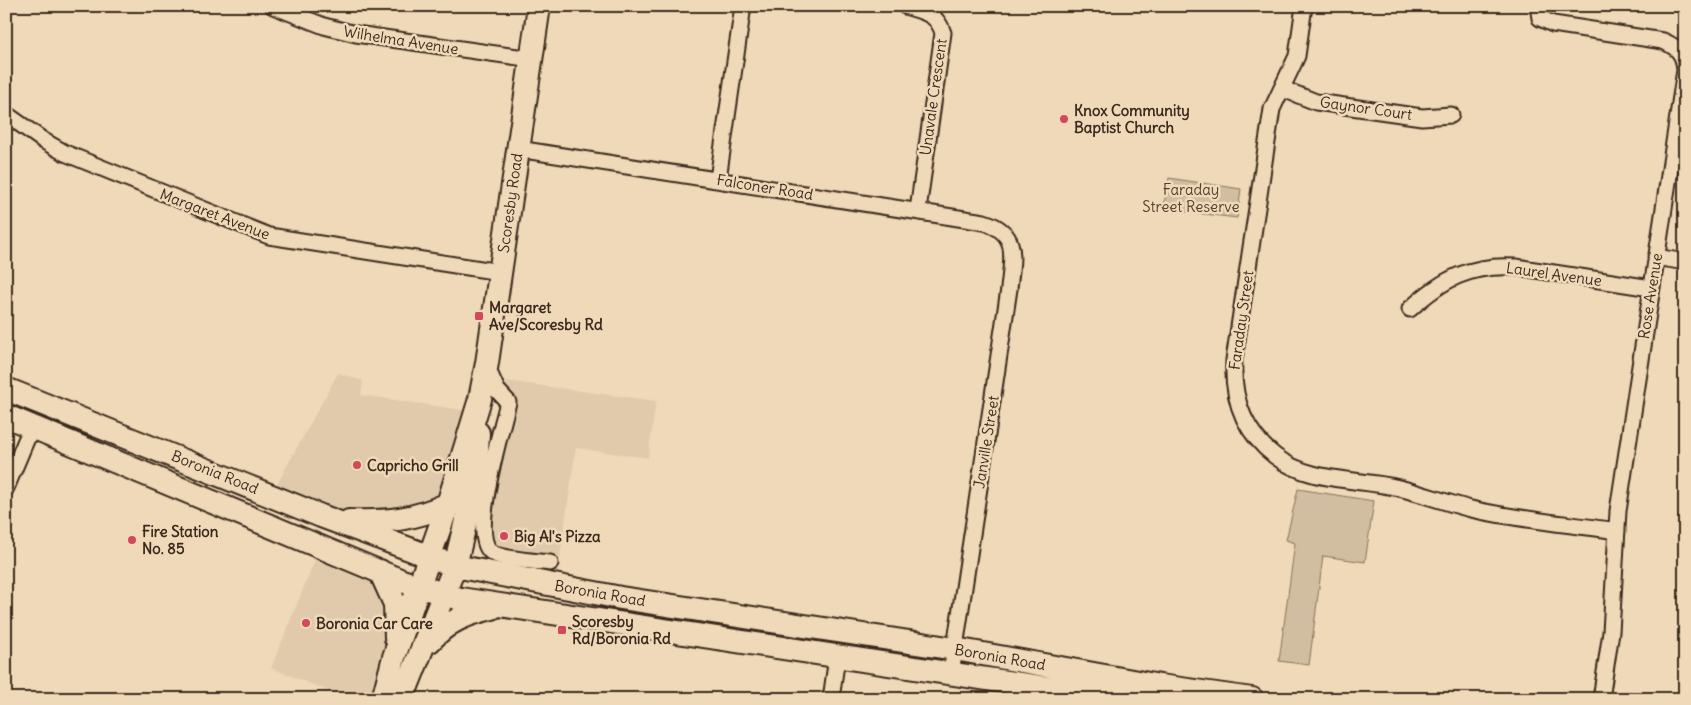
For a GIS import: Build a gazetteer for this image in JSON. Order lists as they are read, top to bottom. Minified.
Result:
{"streets":{"main road":["Scoresby Road","Boronia Road"],"street":["Wilhelma Avenue","Unavale Crescent","Gaynor Court","Falconer Road","Margaret Avenue","Laurel Avenue","Rose Avenue","Faraday Street","Janville Street"]},"crossings":[["Wilhelma Avenue","Scoresby Road"],["Unavale Crescent","Falconer Road"],["Gaynor Court","Faraday Street"],["Falconer Road","Scoresby Road"],["Falconer Road","Janville Street"],["Scoresby Road","Margaret Avenue"],["Scoresby Road","Boronia Road"],["Laurel Avenue","Rose Avenue"],["Rose Avenue","Faraday Street"],["Janville Street","Boronia Road"]],"parks":["Faraday Street Reserve"],"places":{"other":["Knox Community Baptist Church","Capricho Grill","Big Al's Pizza","Fire Station No. 85","Boronia Car Care"],"transit":["Margaret Ave/Scoresby Rd","Scoresby Rd/Boronia Rd"]}}
